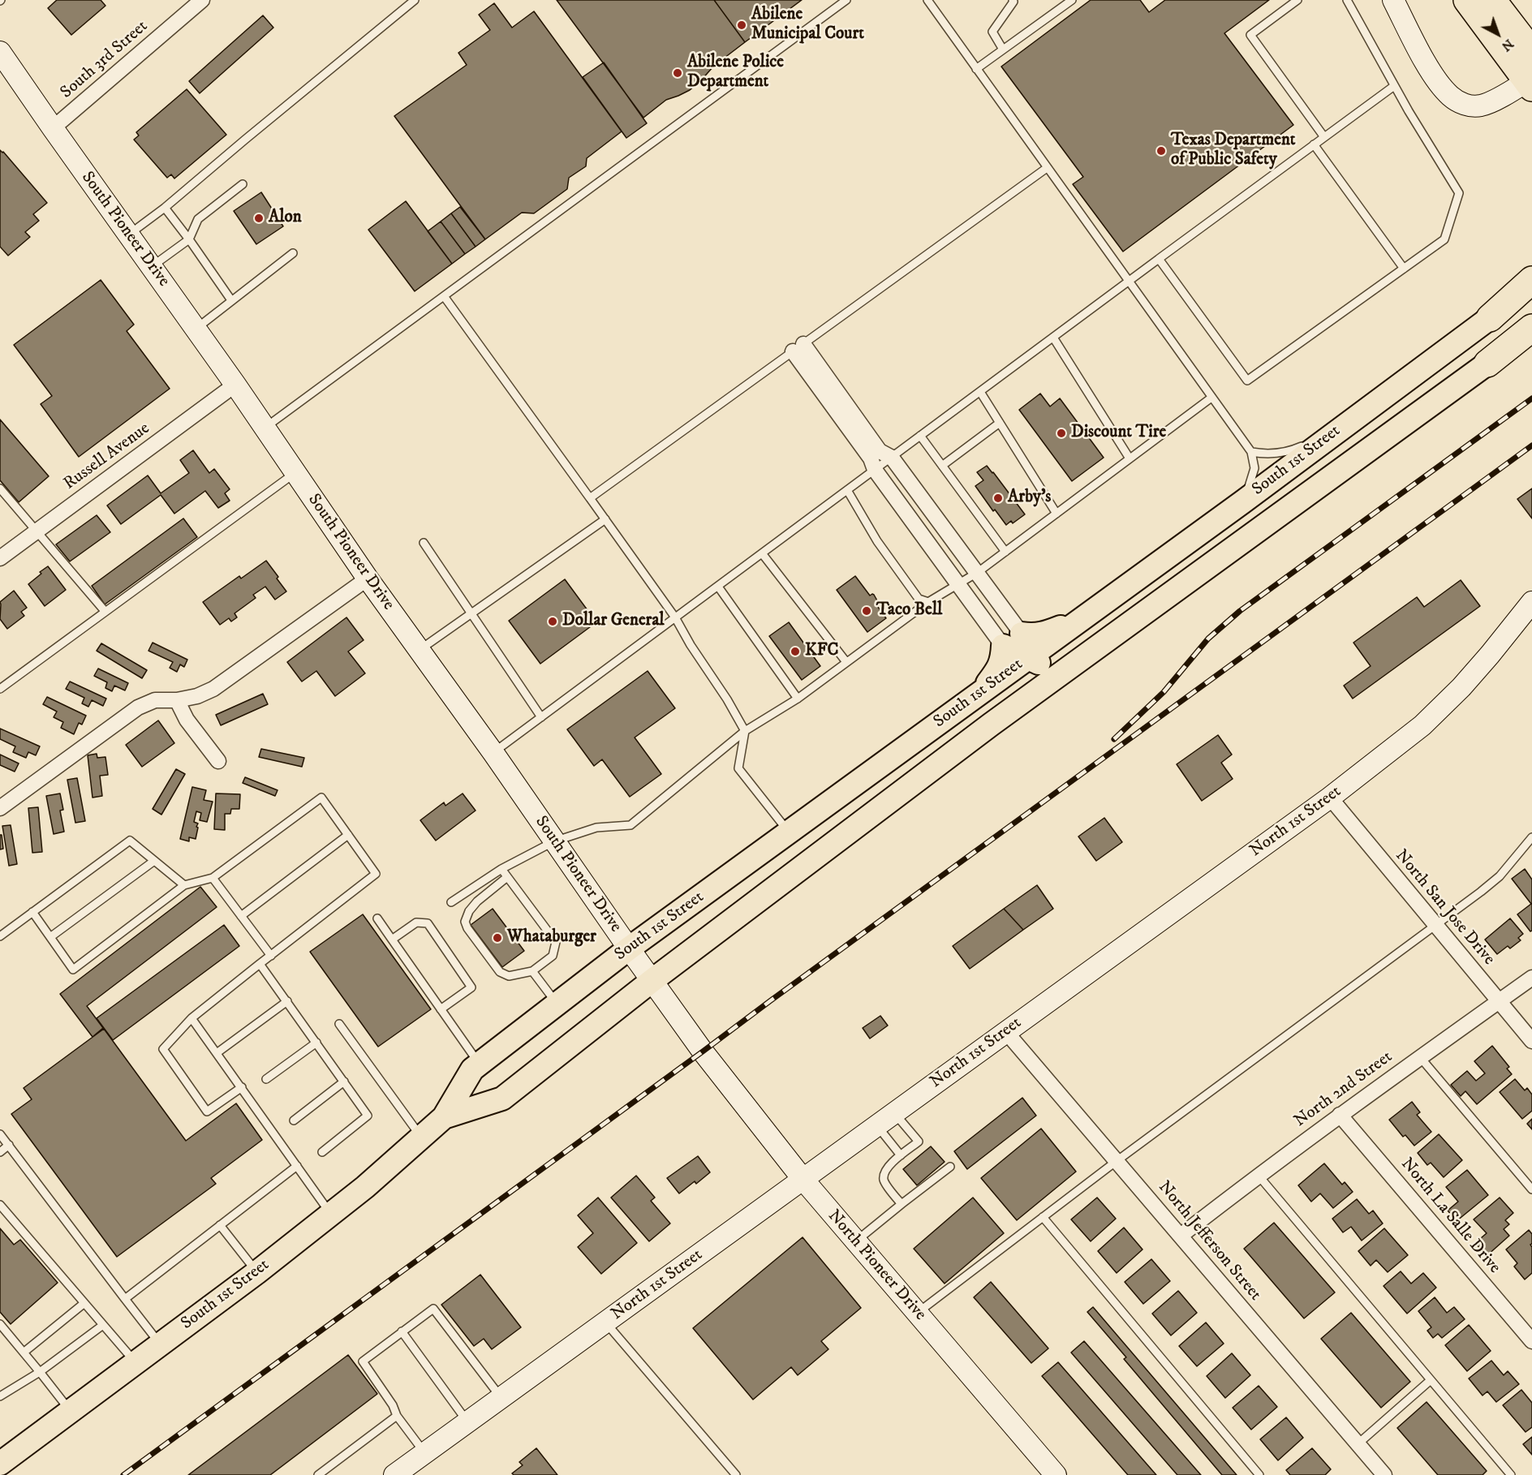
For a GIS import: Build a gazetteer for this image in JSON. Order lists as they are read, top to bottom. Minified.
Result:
{"streets":{"highway":["South 1st Street"],"street":["South 3rd Street","South Pioneer Drive","Russell Avenue","North 1st Street","North San Jose Drive","North 2nd Street","North La Salle Drive","North Jefferson Street","North Pioneer Drive"]},"crossings":[["South 3rd Street","South Pioneer Drive"],["South Pioneer Drive","Russell Avenue"],["South Pioneer Drive","South 1st Street"],["South Pioneer Drive","North Pioneer Drive"],["North 1st Street","North San Jose Drive"],["North 1st Street","North Jefferson Street"],["North 1st Street","North Pioneer Drive"],["North San Jose Drive","North 2nd Street"],["North 2nd Street","North La Salle Drive"],["North 2nd Street","North Jefferson Street"]],"places":["Abilene Municipal Court","Abilene Police Department","Texas Department of Public Safety","Alon","Discount Tire","Arby's","Taco Bell","Dollar General","KFC","Whataburger"],"north":"bottom right"}
